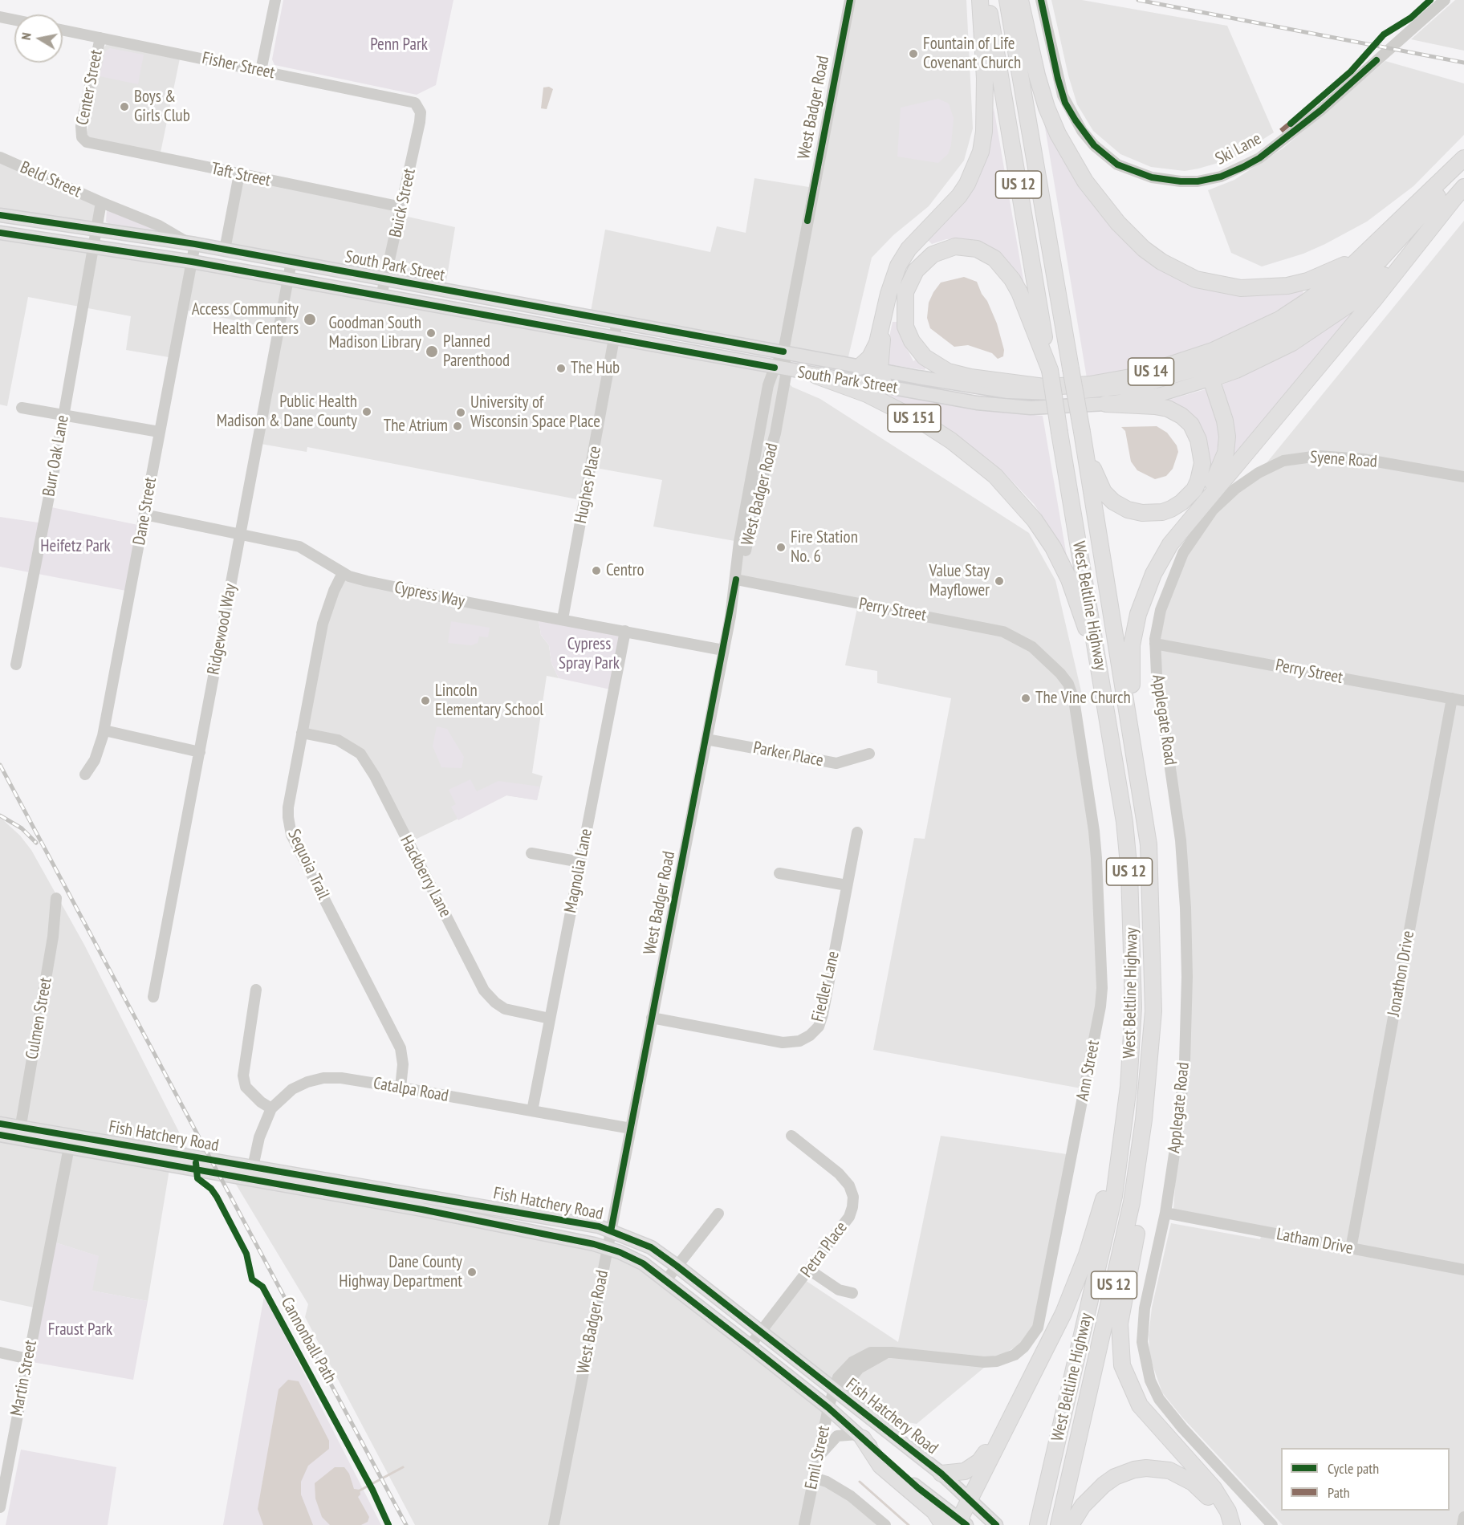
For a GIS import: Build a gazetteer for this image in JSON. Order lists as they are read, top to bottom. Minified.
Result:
{"streets":{"highway":["US 12","US 14","US 151","West Beltline Highway"],"main road":["South Park Street","Fish Hatchery Road"],"street":["Fisher Street","Center Street","West Badger Road","Ski Lane","Taft Street","Beld Street","Buick Street","Burr Oak Lane","Syene Road","Hughes Place","Dane Street","Cypress Way","Perry Street","Ridgewood Way","Applegate Road","Parker Place","Sequoia Trail","Magnolia Lane","Hackberry Lane","Jonathon Drive","Fiedler Lane","Culmen Street","Ann Street","Catalpa Road","Latham Drive","Petra Place","Martin Street","Emil Street"],"cycle path":["Cannonball Path"]},"crossings":[["Fisher Street","Center Street"],["Fisher Street","Buick Street"],["Center Street","Taft Street"],["West Badger Road","South Park Street"],["West Badger Road","Cypress Way"],["West Badger Road","Perry Street"],["West Badger Road","Parker Place"],["West Badger Road","Fiedler Lane"],["West Badger Road","Catalpa Road"],["West Badger Road","Fish Hatchery Road"],["Taft Street","Buick Street"],["Beld Street","South Park Street"],["Beld Street","Burr Oak Lane"],["Beld Street","Dane Street"],["Buick Street","South Park Street"],["South Park Street","US 14"],["South Park Street","US 151"],["South Park Street","Burr Oak Lane"],["South Park Street","Hughes Place"],["South Park Street","Dane Street"],["South Park Street","Ridgewood Way"],["US 14","West Beltline Highway"],["US 151","West Beltline Highway"],["Syene Road","Perry Street"],["Syene Road","Applegate Road"],["Hughes Place","Cypress Way"],["Dane Street","Cypress Way"],["Cypress Way","Ridgewood Way"],["Cypress Way","Sequoia Trail"],["Cypress Way","Magnolia Lane"],["Perry Street","Applegate Road"],["Perry Street","Jonathon Drive"],["Perry Street","Ann Street"],["Applegate Road","Latham Drive"],["Sequoia Trail","Hackberry Lane"],["Sequoia Trail","Catalpa Road"],["Magnolia Lane","Hackberry Lane"],["Magnolia Lane","Catalpa Road"],["Jonathon Drive","Latham Drive"],["Culmen Street","Fish Hatchery Road"],["Ann Street","Fish Hatchery Road"],["Ann Street","Emil Street"],["Catalpa Road","Fish Hatchery Road"],["Fish Hatchery Road","Petra Place"],["Fish Hatchery Road","Martin Street"],["Fish Hatchery Road","Emil Street"]],"parks":["Penn Park","Heifetz Park","Cypress Spray Park","Fraust Park"],"places":["Fountain of Life Covenant Church","Boys & Girls Club","Access Community Health Centers","Goodman South Madison Library","Planned Parenthood","The Hub","Public Health Madison & Dane County","University of Wisconsin Space Place","The Atrium","Fire Station No. 6","Centro","Value Stay Mayflower","The Vine Church","Lincoln Elementary School","Dane County Highway Department"],"legend":["Cycle path","Path"],"north":"left"}
